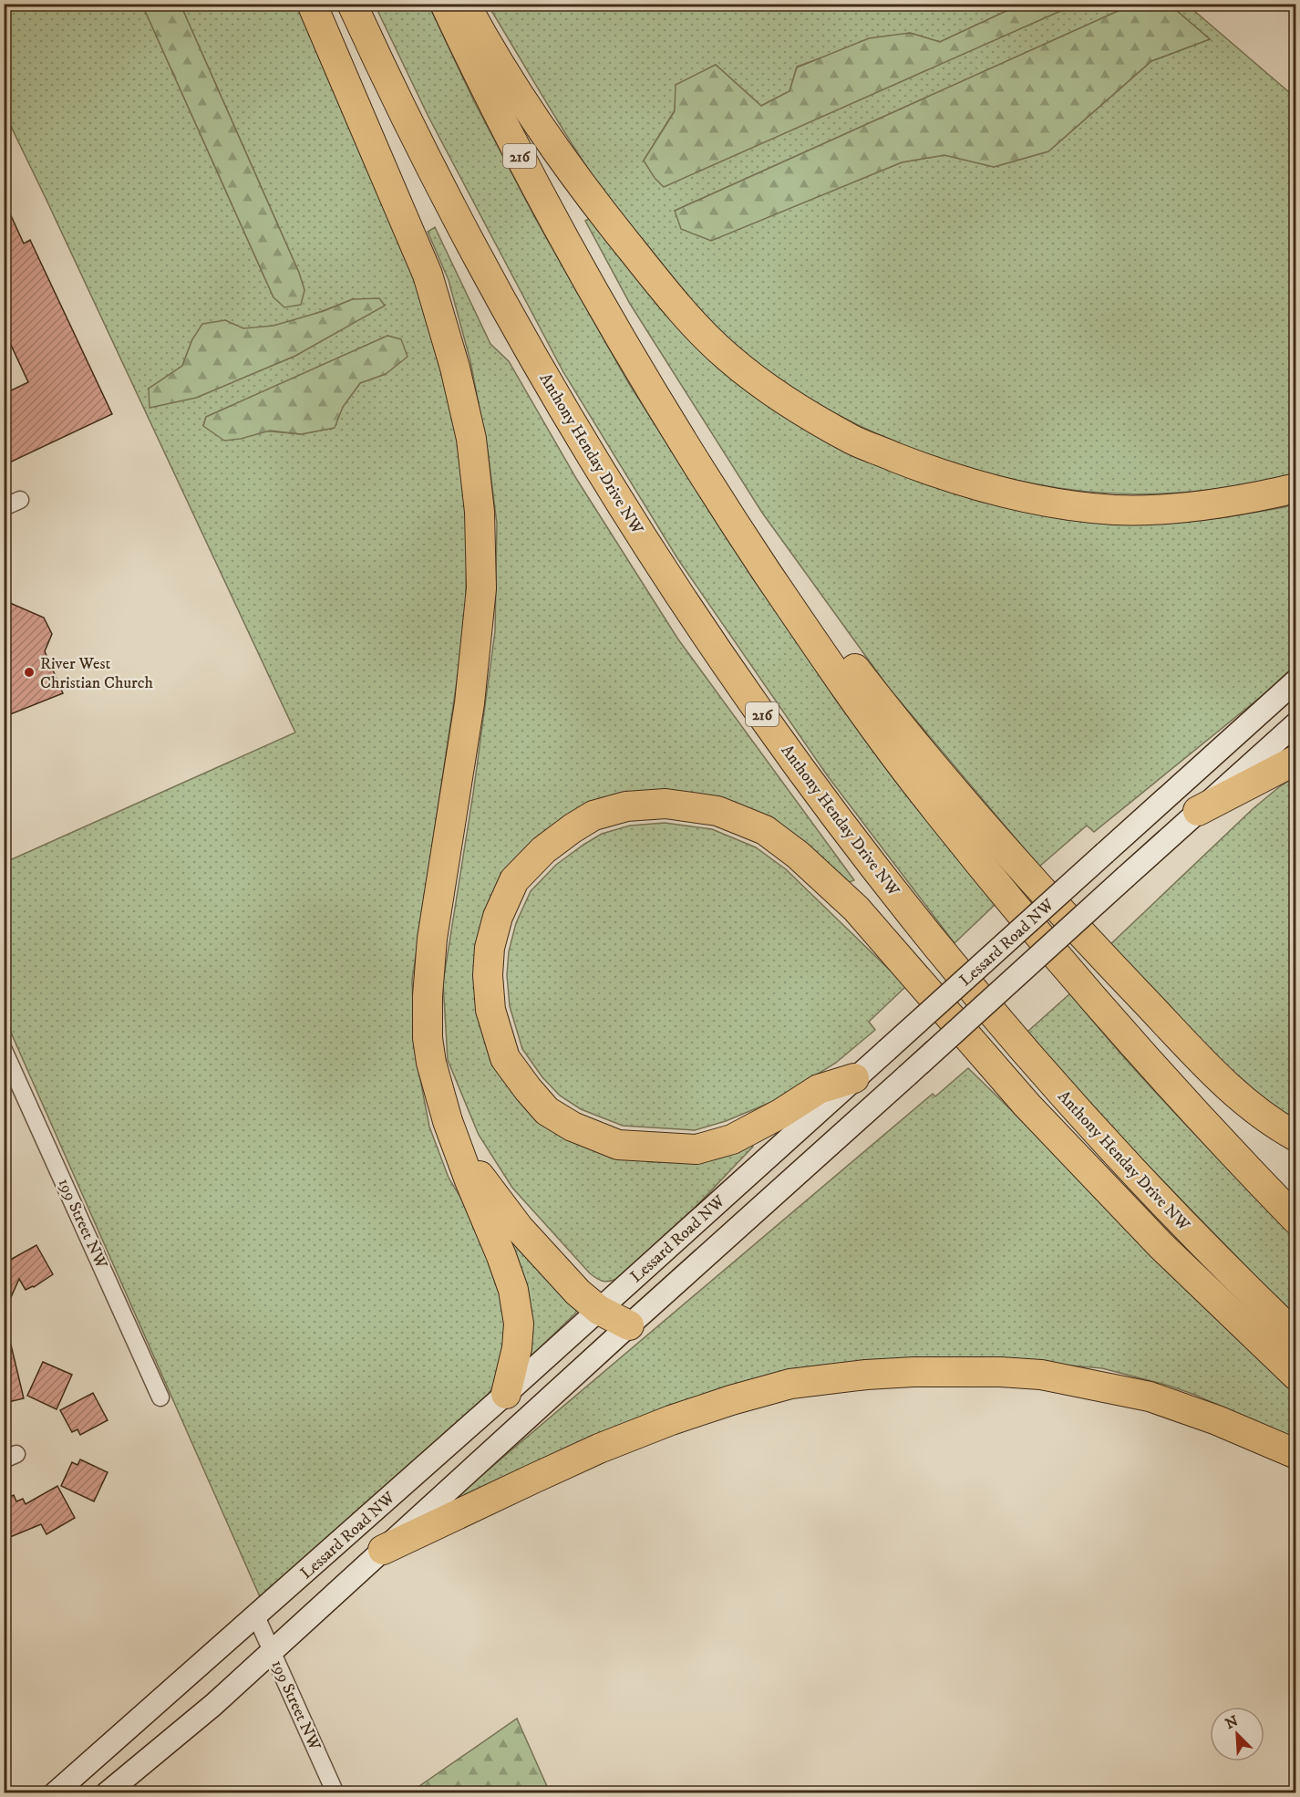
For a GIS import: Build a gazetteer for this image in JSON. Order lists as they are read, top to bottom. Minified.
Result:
{"streets":{"highway":["216","Anthony Henday Drive NW"],"main road":["Lessard Road NW"],"street":["199 Street NW"]},"crossings":[["Lessard Road NW","199 Street NW"]],"places":["River West Christian Church"],"north":"top left"}
